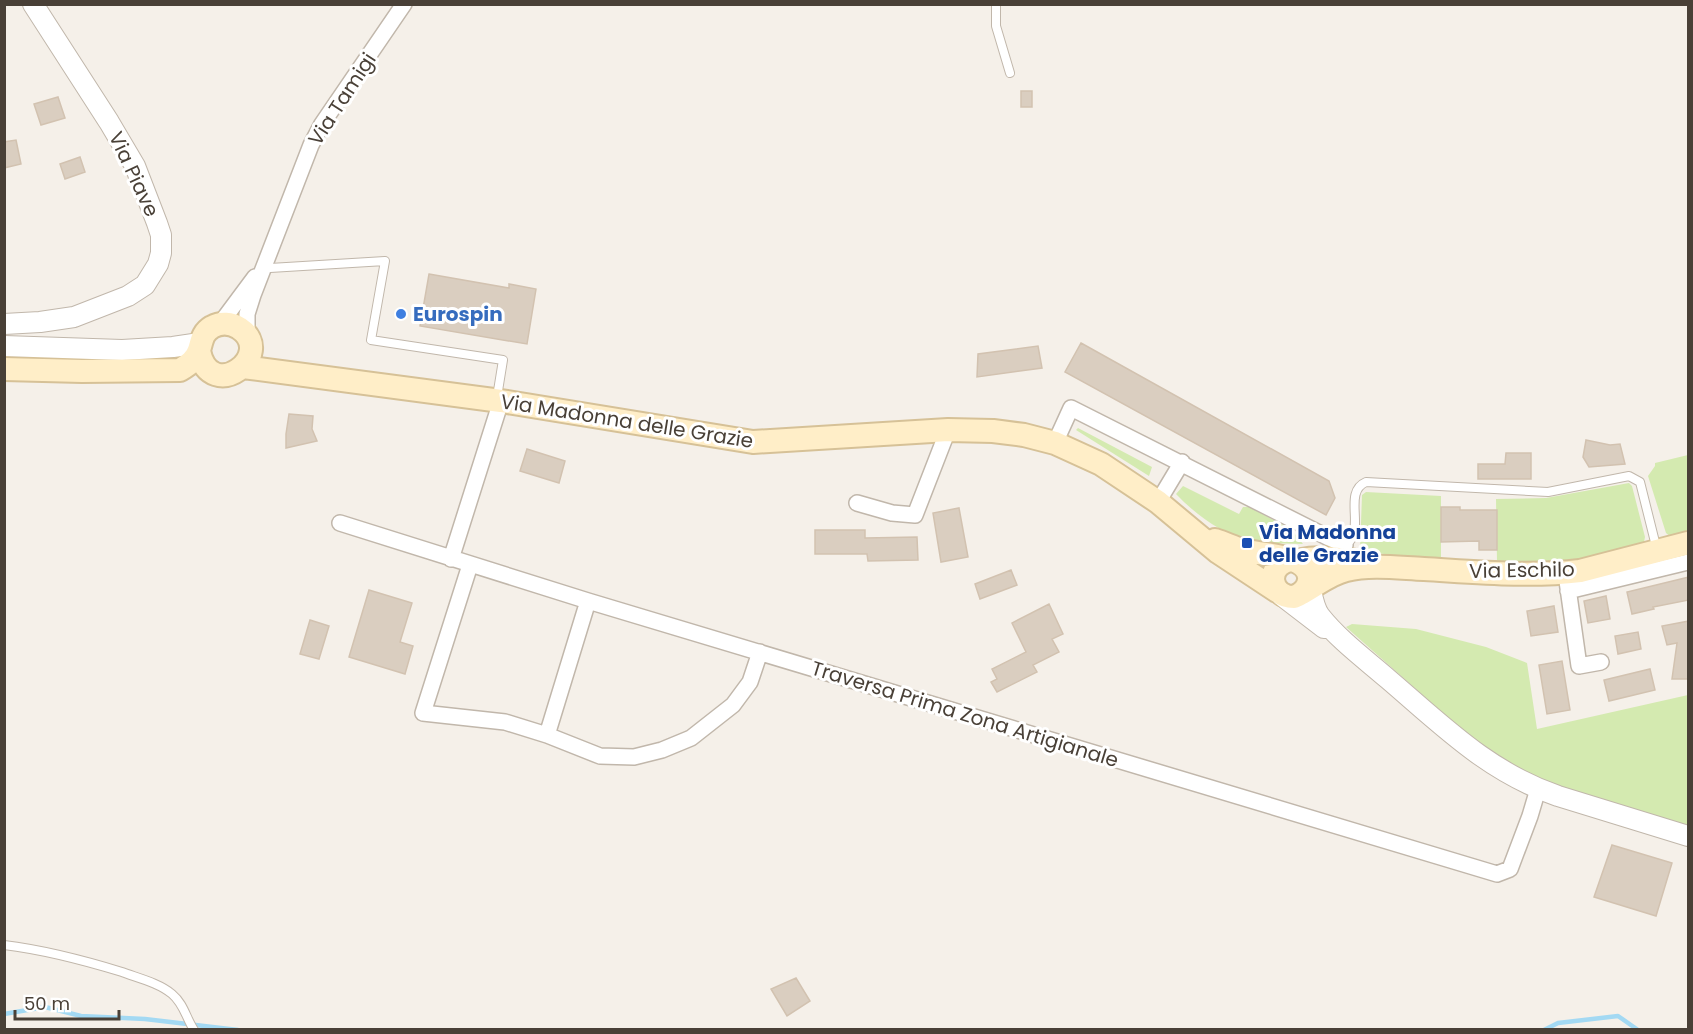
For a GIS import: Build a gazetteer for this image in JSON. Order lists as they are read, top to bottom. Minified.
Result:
{"streets":{"main road":["Via Madonna delle Grazie","Via Eschilo"],"street":["Via Tamigi","Via Piave","Traversa Prima Zona Artigianale"]},"places":{"other":["Eurospin"],"transit":["Via Madonna delle Grazie"]},"scale_bar":"50 m"}
